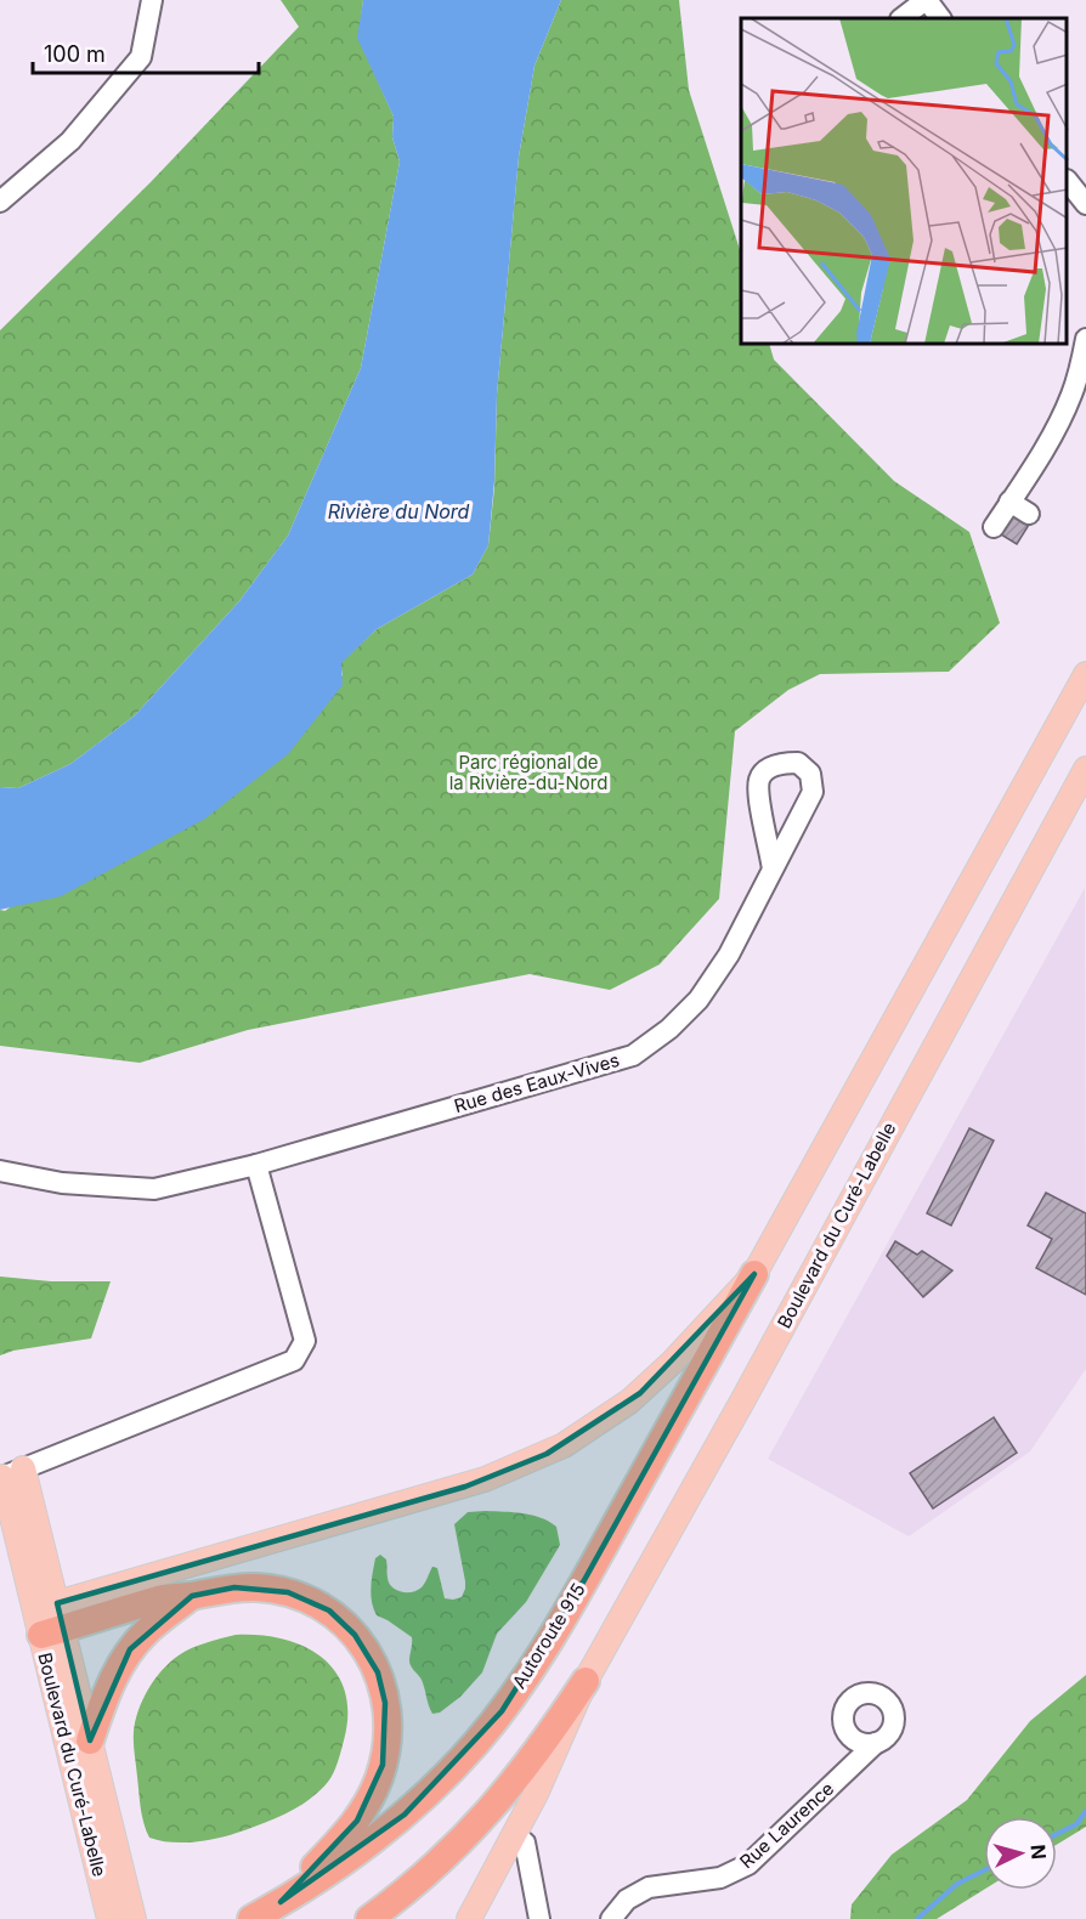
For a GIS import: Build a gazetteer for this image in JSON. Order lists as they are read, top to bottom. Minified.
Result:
{"streets":{"highway":["Autoroute 915"],"main road":["Boulevard du Curé-Labelle"],"street":["Rue des Eaux-Vives","Rue Laurence"]},"water":["Rivière du Nord"],"parks":["Parc régional de la Rivière-du-Nord"],"scale_bar":"100 m","north":"right"}
